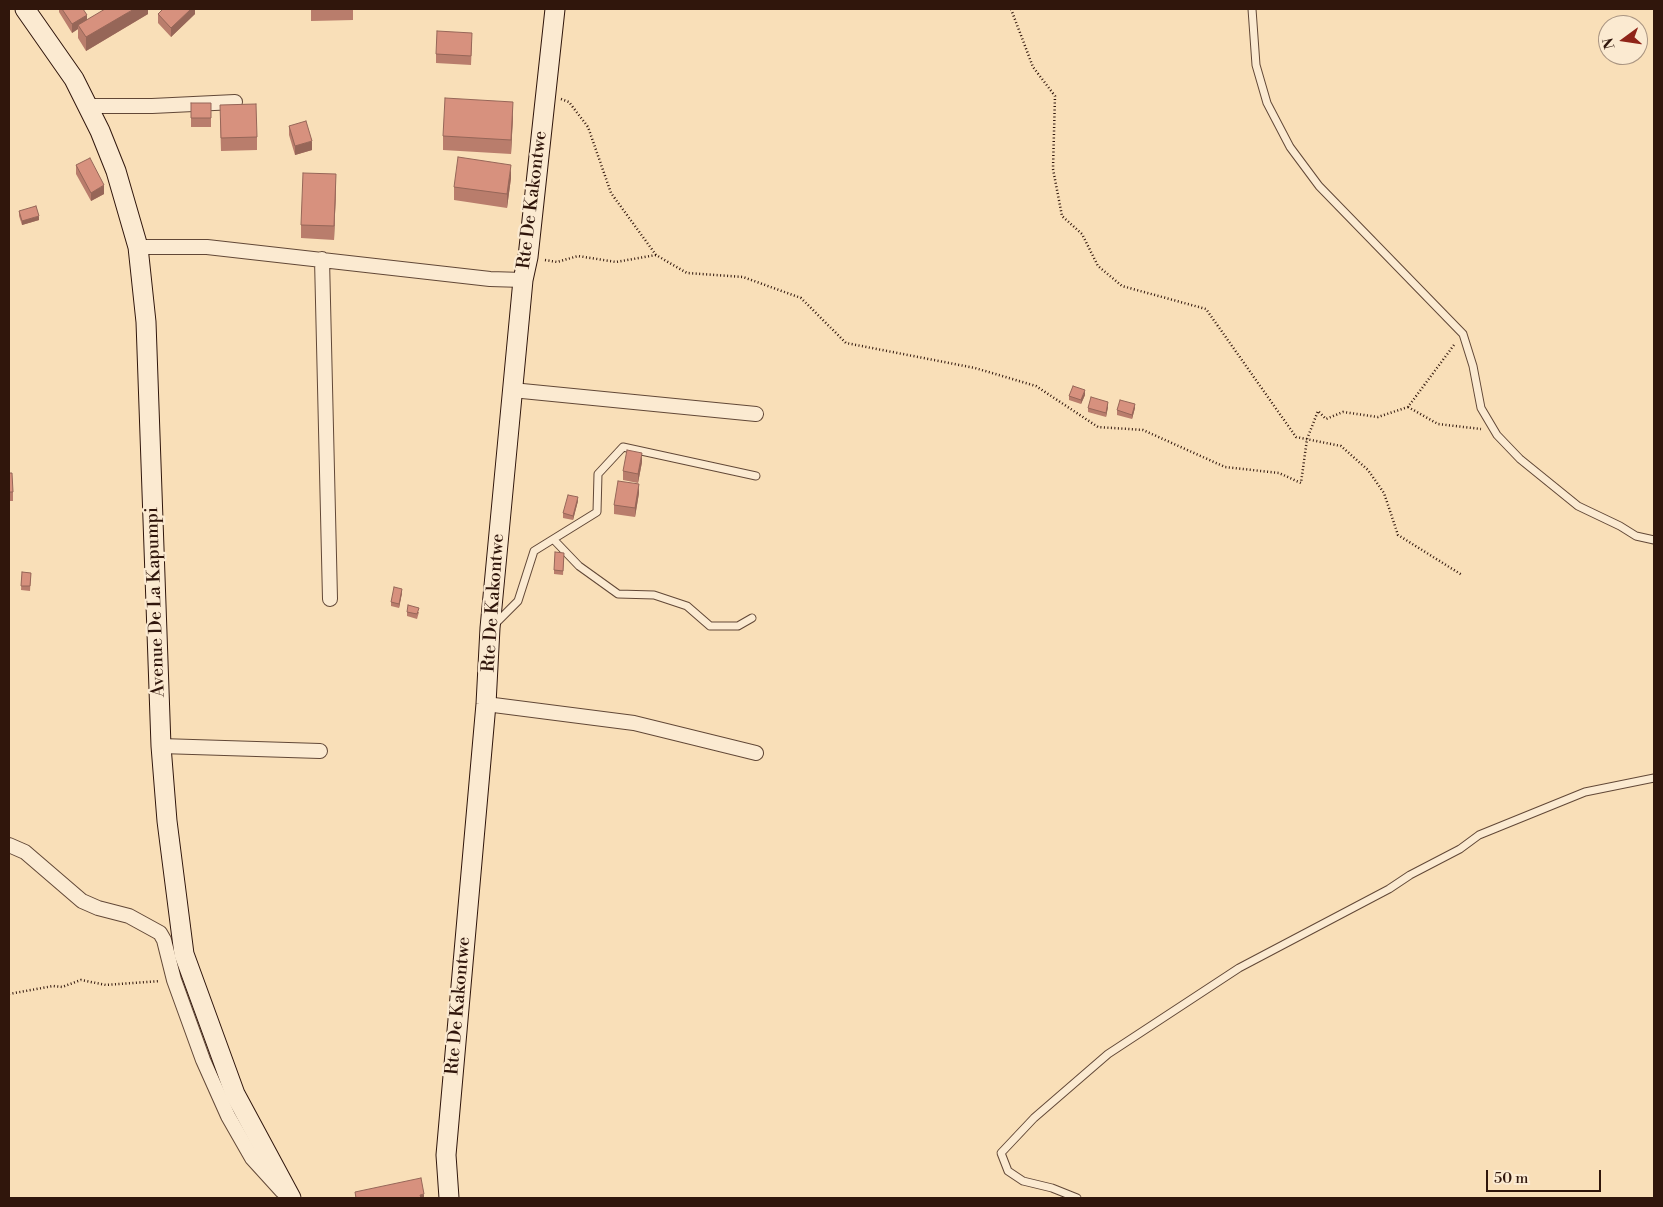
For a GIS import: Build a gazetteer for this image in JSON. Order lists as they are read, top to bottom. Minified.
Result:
{"streets":{"main road":["Rte De Kakontwe","Avenue De La Kapumpi"]},"scale_bar":"50 m","north":"left"}
